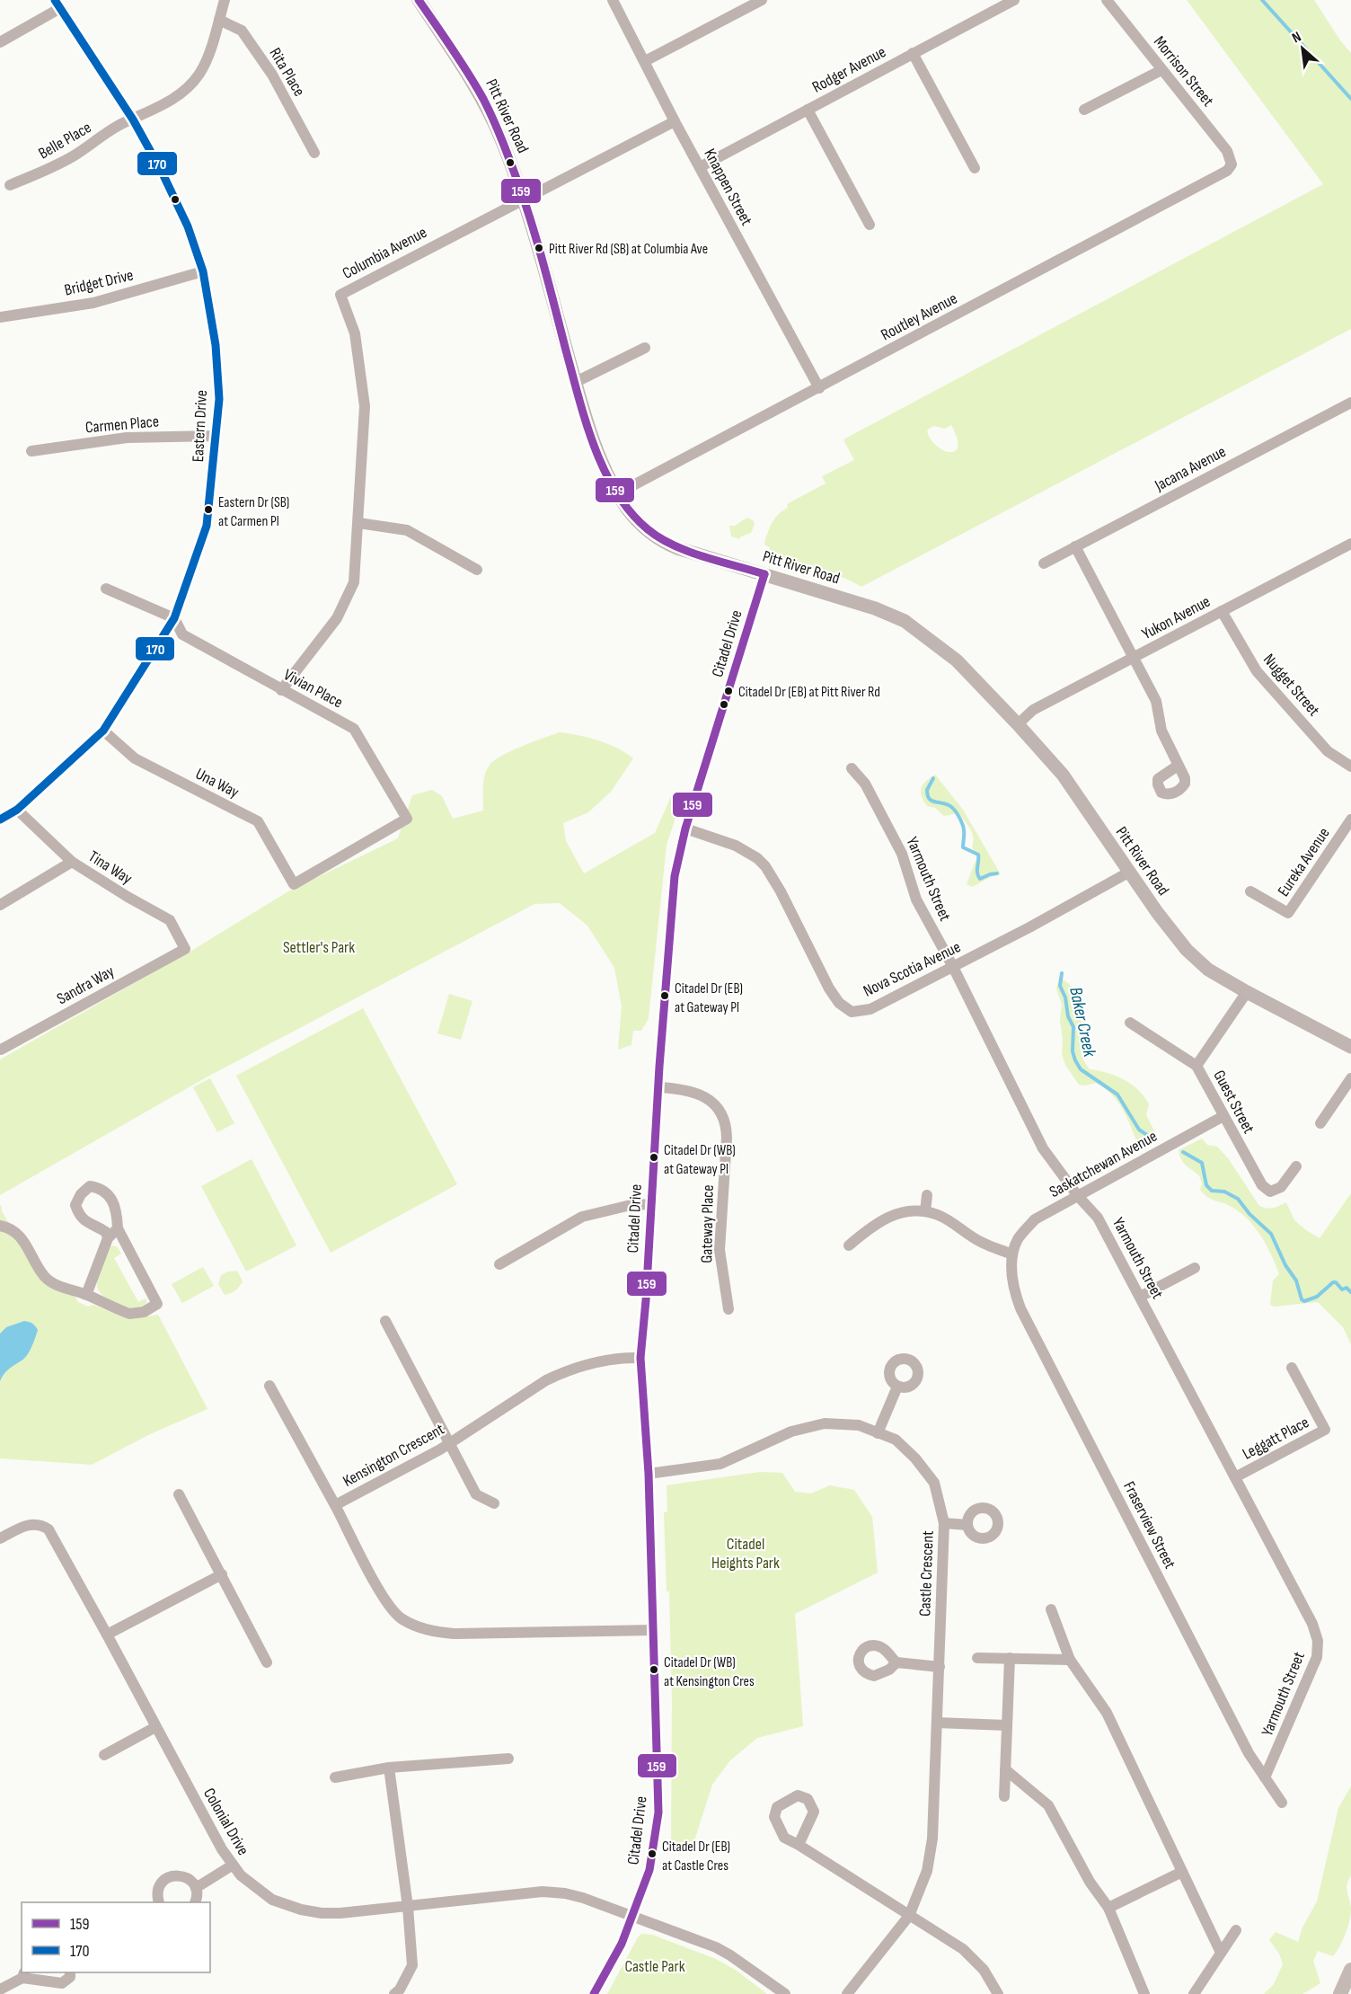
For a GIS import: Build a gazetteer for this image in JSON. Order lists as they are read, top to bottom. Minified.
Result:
{"streets":{"main road":["Pitt River Road"],"street":["Rodger Avenue","Morrison Street","Rita Place","Belle Place","Knappen Street","Columbia Avenue","Bridget Drive","Routley Avenue","Carmen Place","Eastern Drive","Jacana Avenue","Yukon Avenue","Citadel Drive","Nugget Street","Vivian Place","Una Way","Eureka Avenue","Tina Way","Yarmouth Street","Nova Scotia Avenue","Sandra Way","Guest Street","Saskatchewan Avenue","Gateway Place","Leggatt Place","Kensington Crescent","Fraserview Street","Castle Crescent","Colonial Drive"]},"crossings":[["Rodger Avenue","Knappen Street"],["Morrison Street","Routley Avenue"],["Rita Place","Belle Place"],["Pitt River Road","Columbia Avenue"],["Pitt River Road","Routley Avenue"],["Pitt River Road","Yukon Avenue"],["Pitt River Road","Citadel Drive"],["Pitt River Road","Nova Scotia Avenue"],["Belle Place","Eastern Drive"],["Knappen Street","Columbia Avenue"],["Knappen Street","Routley Avenue"],["Columbia Avenue","Vivian Place"],["Bridget Drive","Eastern Drive"],["Carmen Place","Eastern Drive"],["Eastern Drive","Vivian Place"],["Eastern Drive","Una Way"],["Eastern Drive","Tina Way"],["Yukon Avenue","Nugget Street"],["Citadel Drive","Nova Scotia Avenue"],["Citadel Drive","Gateway Place"],["Citadel Drive","Kensington Crescent"],["Citadel Drive","Castle Crescent"],["Citadel Drive","Colonial Drive"],["Vivian Place","Una Way"],["Tina Way","Sandra Way"],["Yarmouth Street","Nova Scotia Avenue"],["Yarmouth Street","Saskatchewan Avenue"],["Yarmouth Street","Leggatt Place"],["Yarmouth Street","Fraserview Street"],["Guest Street","Saskatchewan Avenue"],["Saskatchewan Avenue","Fraserview Street"]],"water":["Baker Creek"],"parks":["Settler's Park","Citadel Heights Park","Castle Park"],"places":["Pitt River Rd (SB) at Columbia Ave","Eastern Dr (SB) at Carmen Pl","Citadel Dr (EB) at Pitt River Rd","Citadel Dr (EB) at Gateway Pl","Citadel Dr (WB) at Gateway Pl","Citadel Dr (WB) at Kensington Cres","Citadel Dr (EB) at Castle Cres"],"lines":["transit line 159","transit line 170"],"legend":["159","170"],"north":"top left"}
